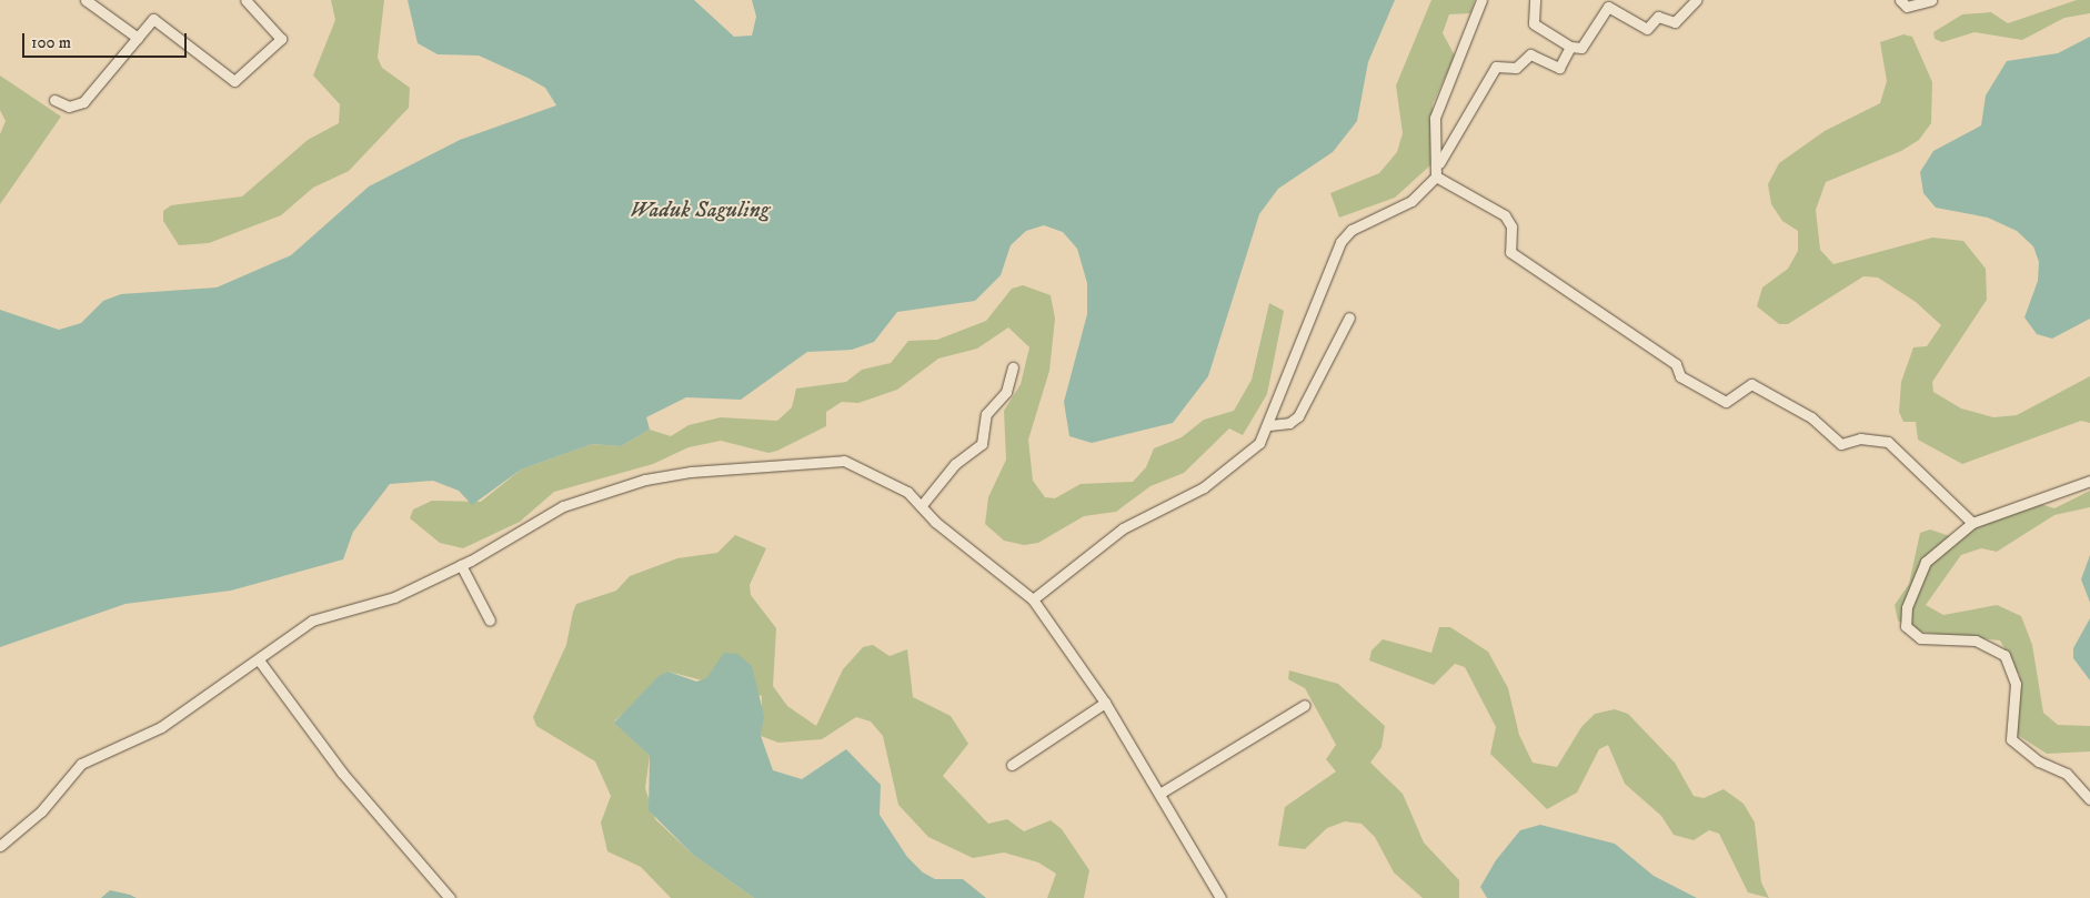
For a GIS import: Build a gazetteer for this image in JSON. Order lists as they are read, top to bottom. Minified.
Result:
{"water":["Waduk Saguling"],"scale_bar":"100 m"}
